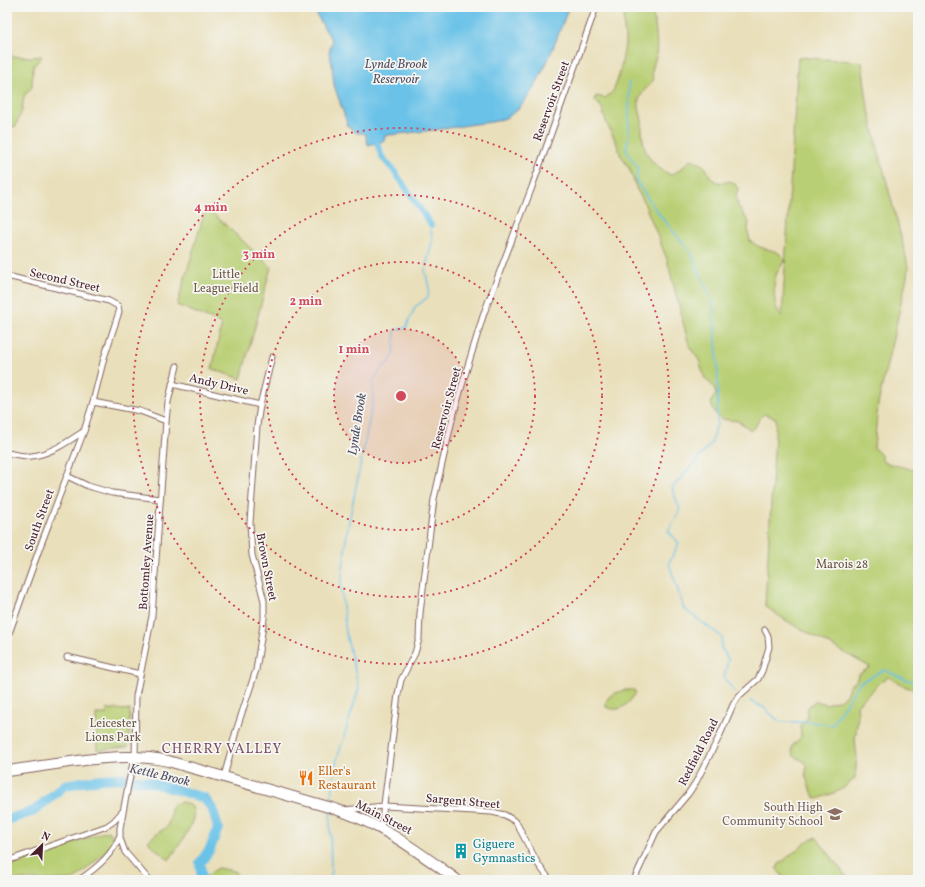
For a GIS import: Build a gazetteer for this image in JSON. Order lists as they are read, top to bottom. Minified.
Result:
{"streets":{"highway":["Main Street"],"street":["Reservoir Street","Second Street","Andy Drive","South Street","Bottomley Avenue","Brown Street","Redfield Road","Sargent Street"]},"crossings":[["Reservoir Street","Sargent Street"],["Reservoir Street","Main Street"],["Second Street","South Street"],["Andy Drive","Bottomley Avenue"],["Andy Drive","Brown Street"],["Bottomley Avenue","Main Street"],["Brown Street","Main Street"],["Sargent Street","Main Street"]],"districts":["CHERRY VALLEY"],"water":["Lynde Brook Reservoir","Lynde Brook","Kettle Brook"],"parks":["Little League Field","Marois 28","Leicester Lions Park"],"places":{"restaurant":["Eller's Restaurant"],"school or university":["South High Community School"],"building":["Giguere Gymnastics"]},"north":"top right","rings":["4 min","3 min","2 min","1 min"]}
